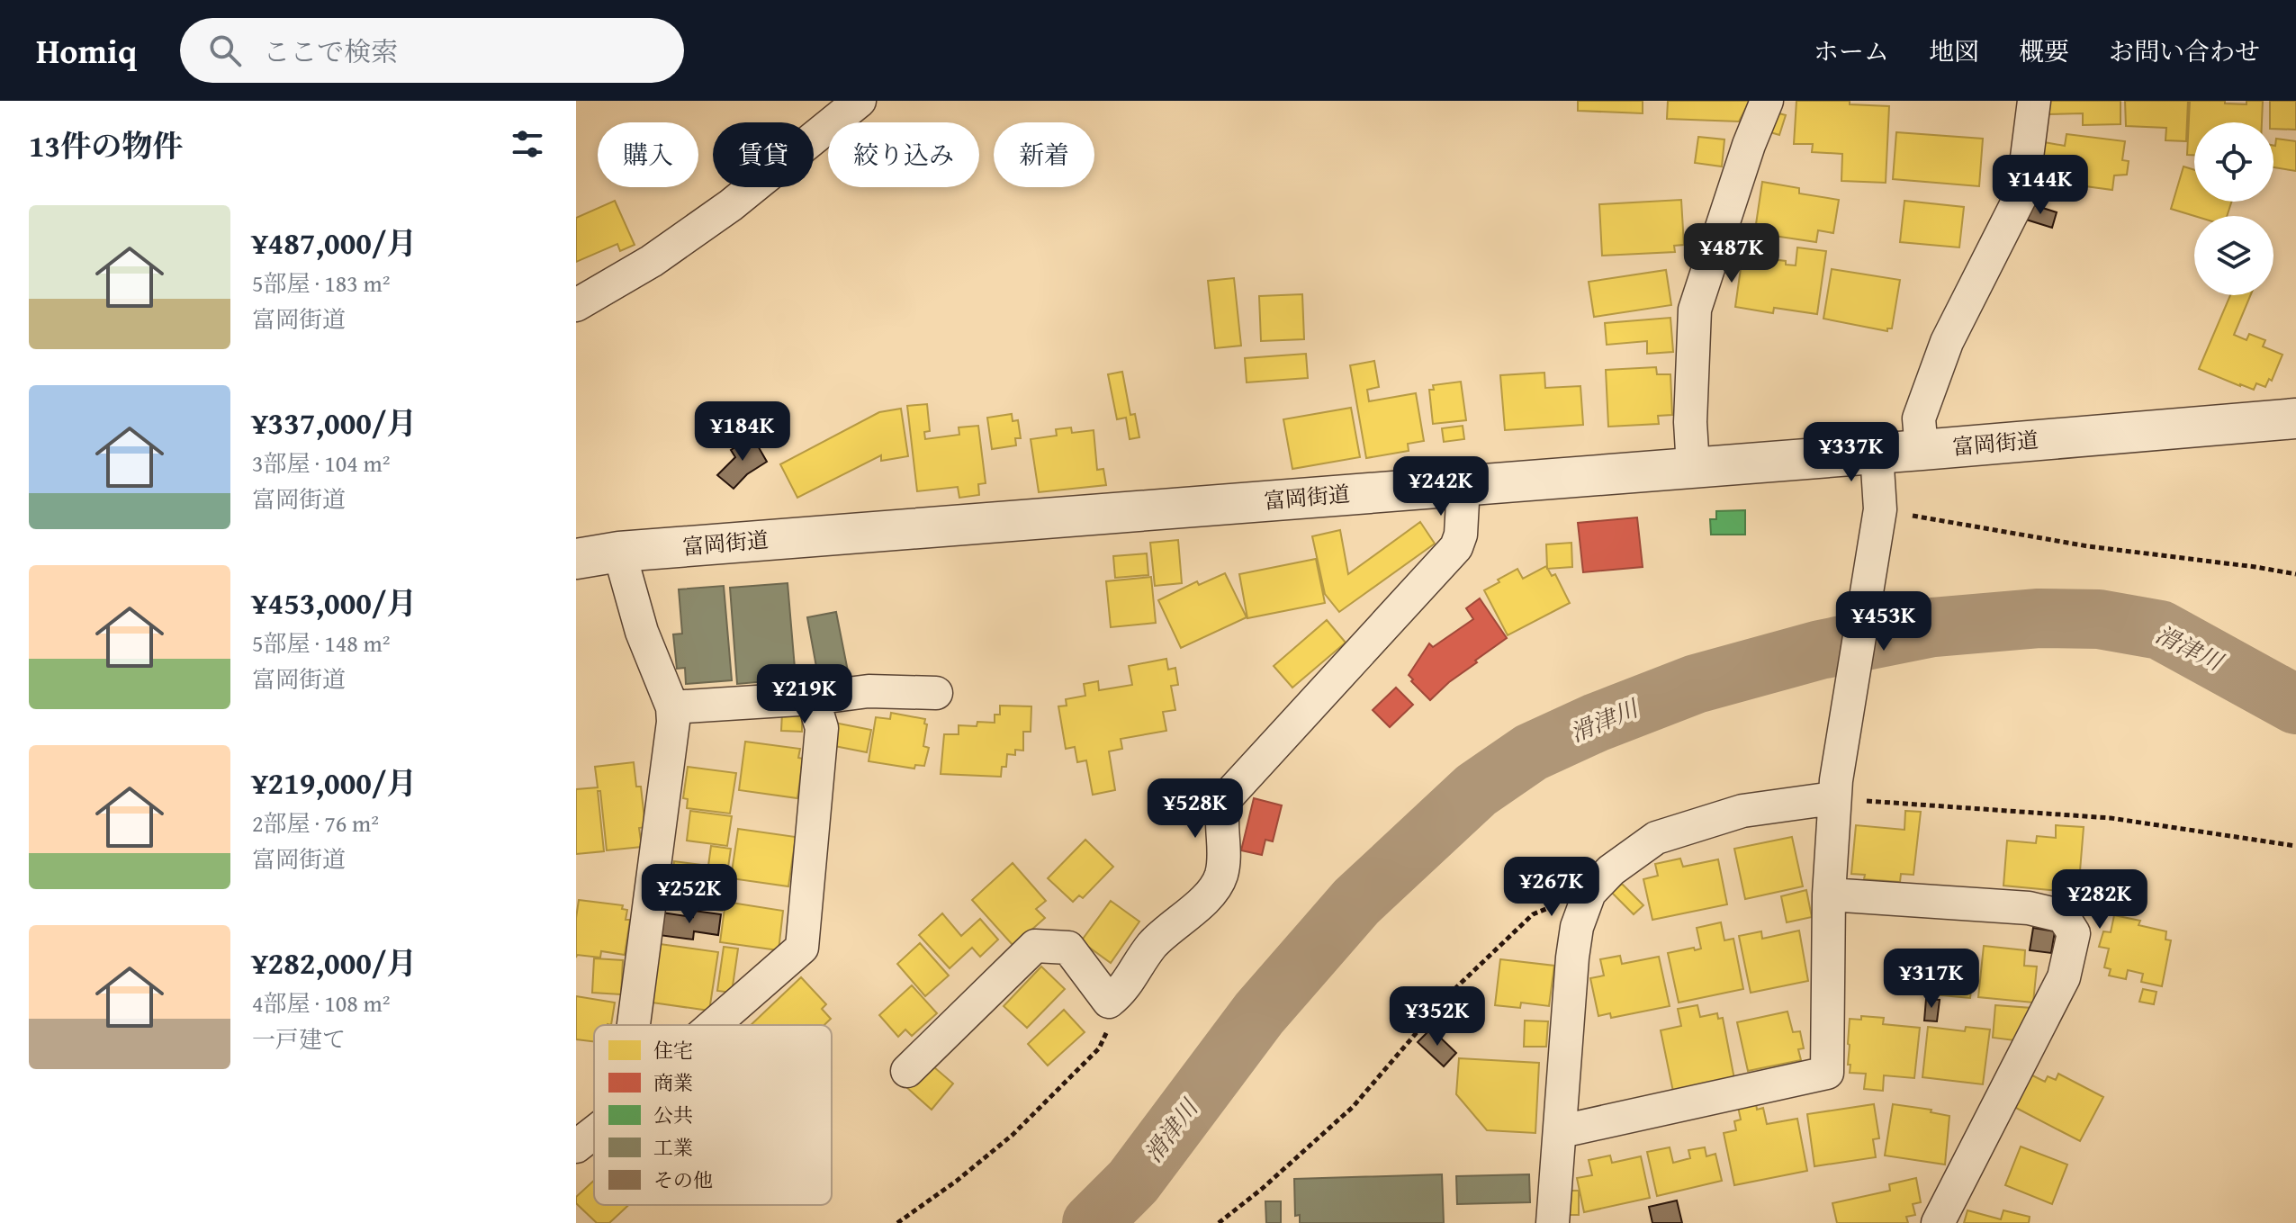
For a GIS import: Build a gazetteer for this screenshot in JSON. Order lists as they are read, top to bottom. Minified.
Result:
{"streets":{"street":["富岡街道"]},"water":["滑津川"],"legend":["住宅","商業","公共","工業","その他"],"page":{"header":"Homiq","search":"ここで検索","nav":["ホーム","地図","概要","お問い合わせ"],"heading":"13件の物件","chip":["購入","賃貸","絞り込み","新着"],"price":["¥144K","¥487K","¥184K","¥337K","¥242K","¥453K","¥219K","¥528K","¥267K","¥252K","¥282K","¥317K","¥352K"],"list":[{"name":"¥487,000/月","note":"5部屋 · 183 m² · 富岡街道"},{"name":"¥337,000/月","note":"3部屋 · 104 m² · 富岡街道"},{"name":"¥453,000/月","note":"5部屋 · 148 m² · 富岡街道"},{"name":"¥219,000/月","note":"2部屋 · 76 m² · 富岡街道"},{"name":"¥282,000/月","note":"4部屋 · 108 m² · 一戸建て"}]}}
